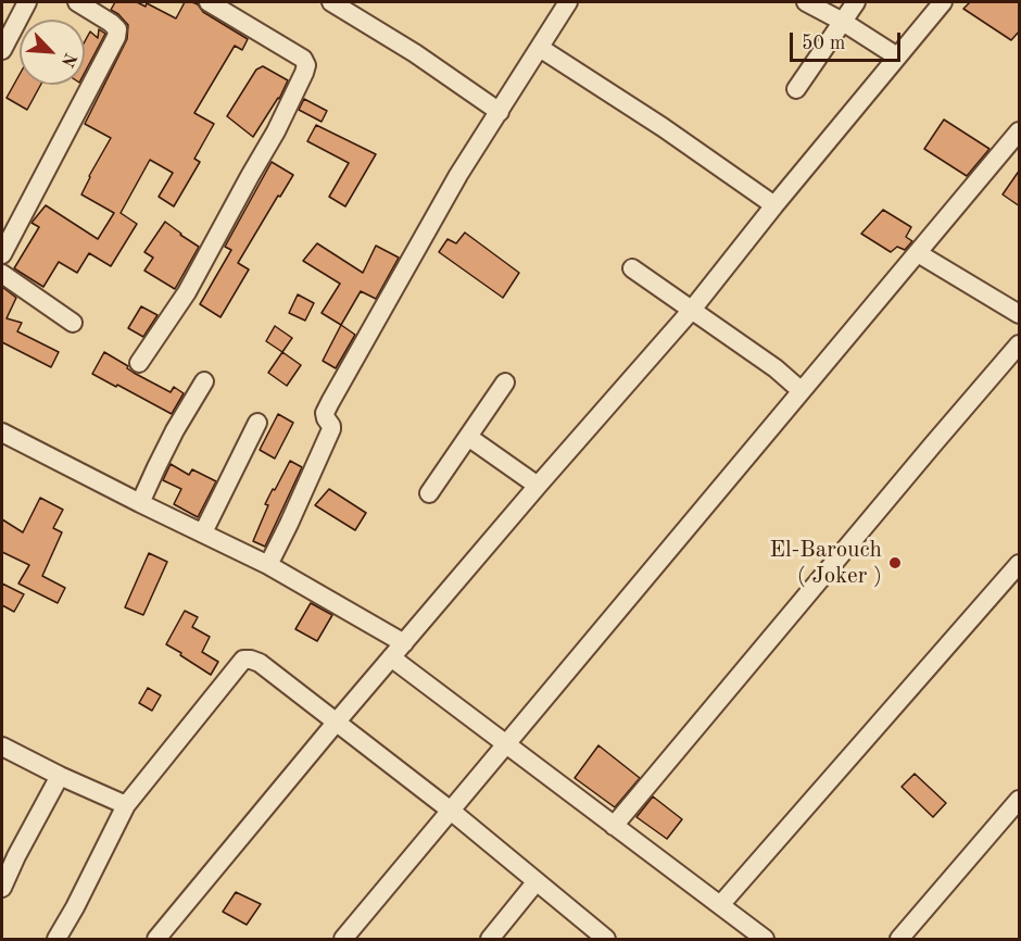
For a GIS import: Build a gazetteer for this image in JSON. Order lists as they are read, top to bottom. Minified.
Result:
{"places":["El-Barouch ( Joker )"],"scale_bar":"50 m","north":"bottom right"}
